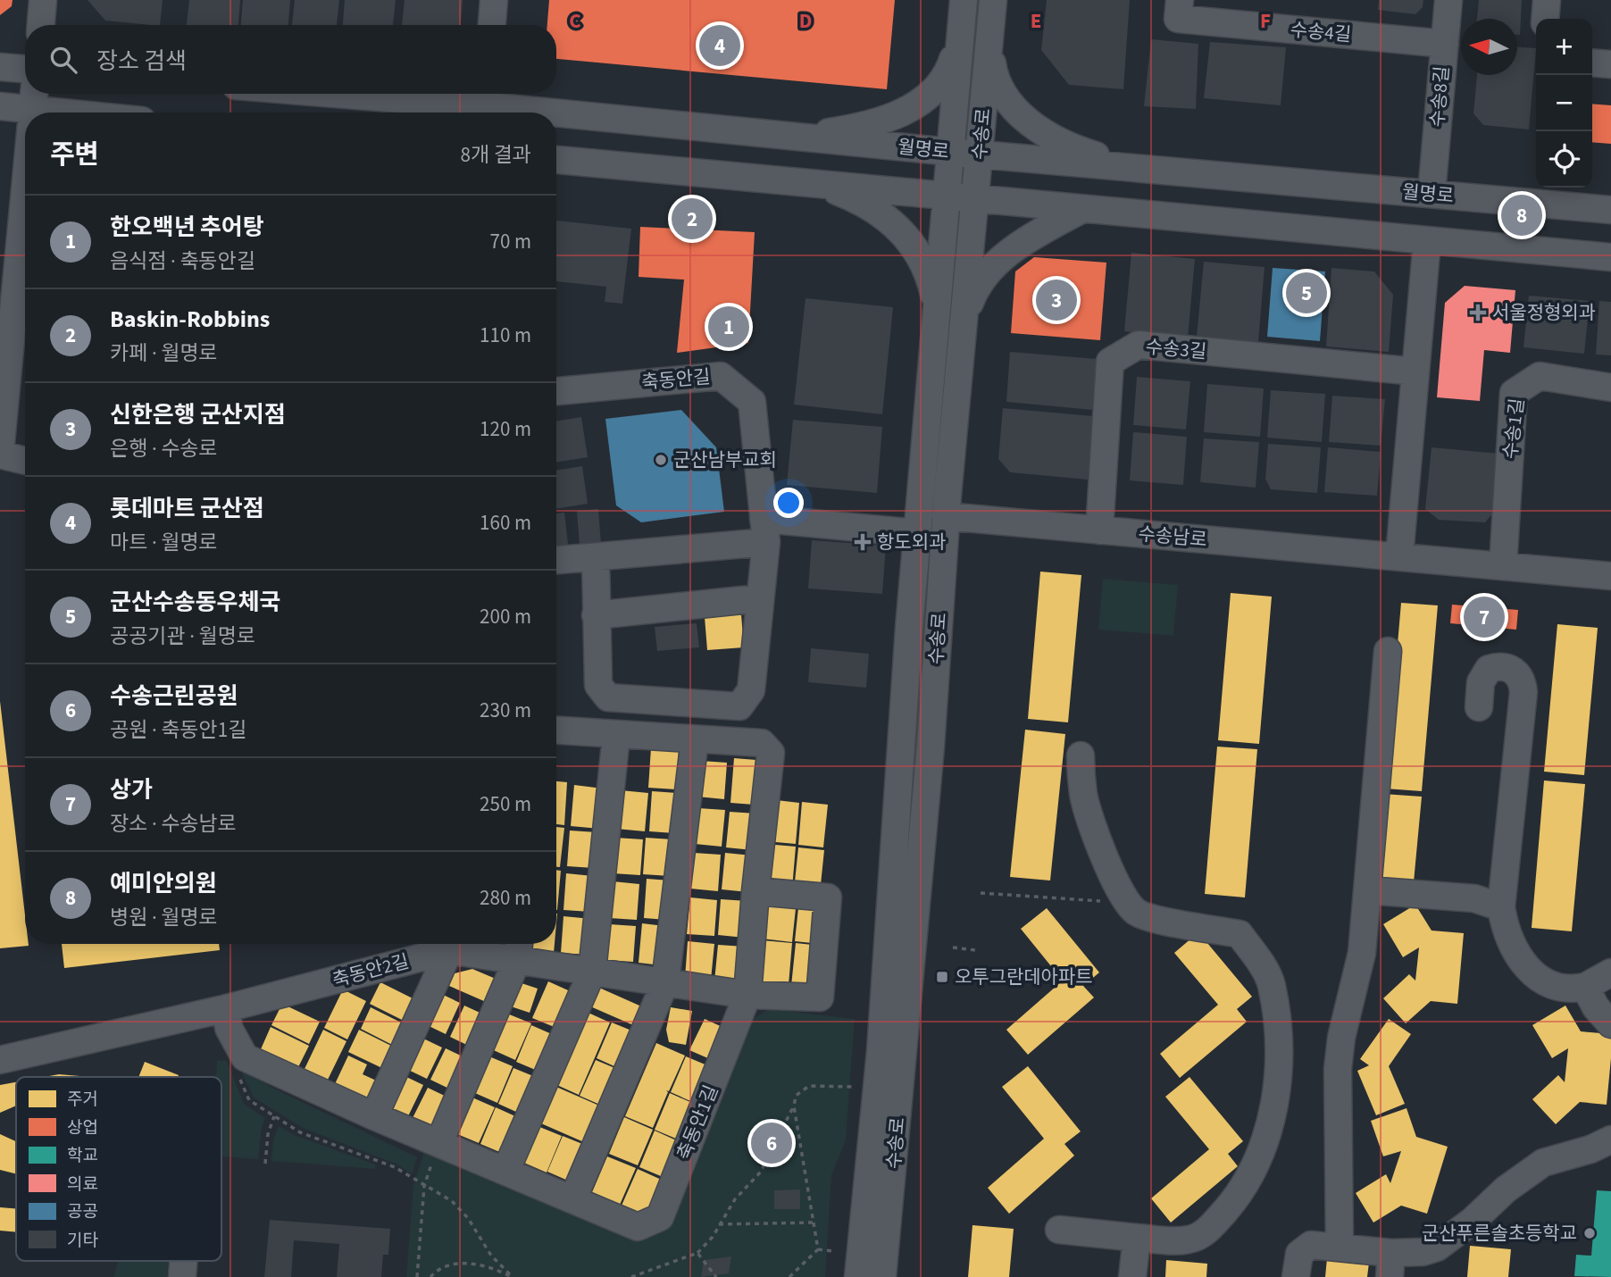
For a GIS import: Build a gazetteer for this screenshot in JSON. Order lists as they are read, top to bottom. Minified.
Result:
{"streets":{"street":["수송4길","수송8길","수송로","월명로","수송3길","축동안길","수송1길","수송남로","축동안2길","축동안1길"]},"crossings":[["수송4길","수송8길"],["수송8길","월명로"],["수송로","월명로"],["수송로","수송남로"],["수송3길","수송남로"],["수송1길","수송남로"],["축동안2길","축동안1길"]],"places":{"health":["서울정형외과","항도외과"],"other":["군산남부교회","군산푸른솔초등학교"],"transit":["오투그란데아파트"]},"legend":["주거","상업","학교","의료","공공","기타"],"north":"left","page":{"map_buttons":["+","−"],"pins":["4","8","2","5","3","1","7","6"],"search":"장소 검색","heading":["주변","8개 결과"],"list":[{"mark":"1","name":"한오백년 추어탕","note":"음식점 · 축동안길","value":"70 m"},{"mark":"2","name":"Baskin-Robbins","note":"카페 · 월명로","value":"110 m"},{"mark":"3","name":"신한은행 군산지점","note":"은행 · 수송로","value":"120 m"},{"mark":"4","name":"롯데마트 군산점","note":"마트 · 월명로","value":"160 m"},{"mark":"5","name":"군산수송동우체국","note":"공공기관 · 월명로","value":"200 m"},{"mark":"6","name":"수송근린공원","note":"공원 · 축동안1길","value":"230 m"},{"mark":"7","name":"상가","note":"장소 · 수송남로","value":"250 m"},{"mark":"8","name":"예미안의원","note":"병원 · 월명로","value":"280 m"}]},"grid":{"columns":["C","D","E","F"]}}
